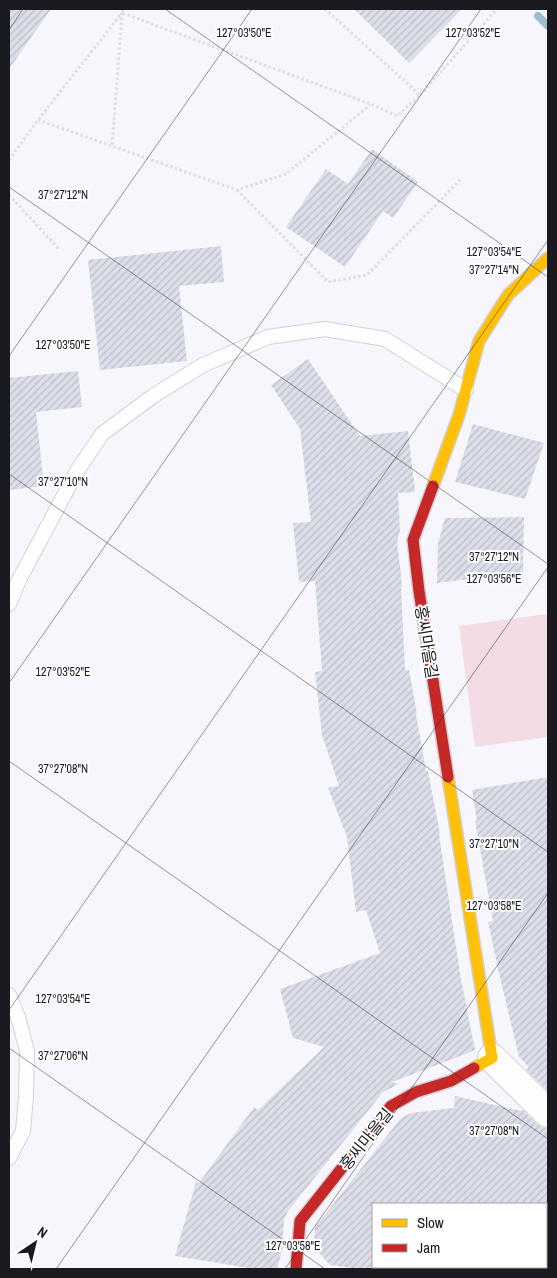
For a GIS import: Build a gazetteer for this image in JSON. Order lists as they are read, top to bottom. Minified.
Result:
{"streets":{"street":["홍씨마을길"]},"legend":["Slow","Jam"],"north":"top right","coordinates":["127°03'50\"E","127°03'52\"E","37°27'12\"N","127°03'54\"E","37°27'14\"N","37°27'10\"N","127°03'56\"E","37°27'08\"N","127°03'58\"E","37°27'06\"N"]}
